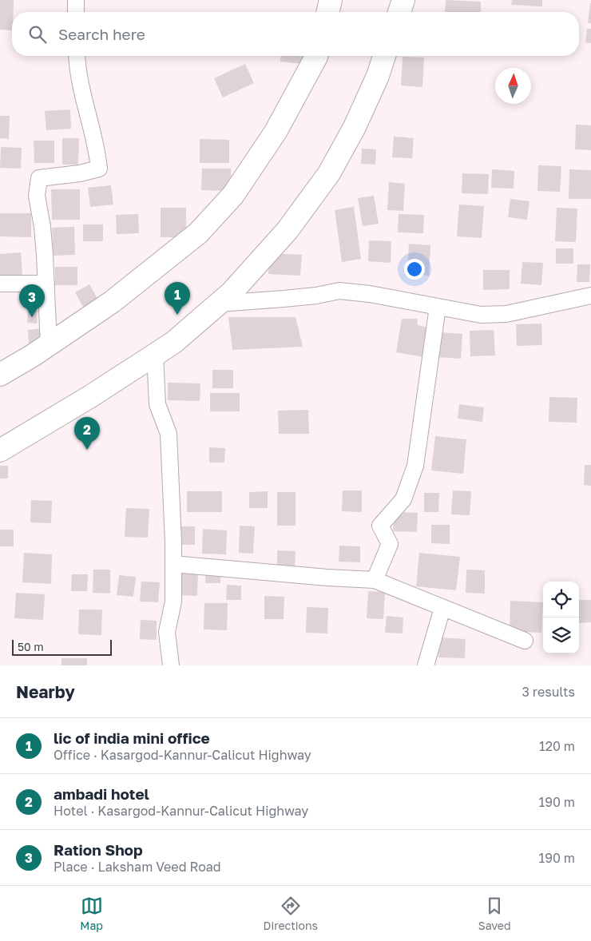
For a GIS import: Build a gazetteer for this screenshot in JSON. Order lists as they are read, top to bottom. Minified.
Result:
{"scale_bar":"50 m","north":"top","page":{"search":"Search here","pins":["1","3","2"],"scale":"50 m","heading":["Nearby","3 results"],"list":[{"mark":"1","name":"lic of india mini office","note":"Office · Kasargod-Kannur-Calicut Highway","value":"120 m"},{"mark":"2","name":"ambadi hotel","note":"Hotel · Kasargod-Kannur-Calicut Highway","value":"190 m"},{"mark":"3","name":"Ration Shop","note":"Place · Laksham Veed Road","value":"190 m"}],"nav":["Map","Directions","Saved"]}}
